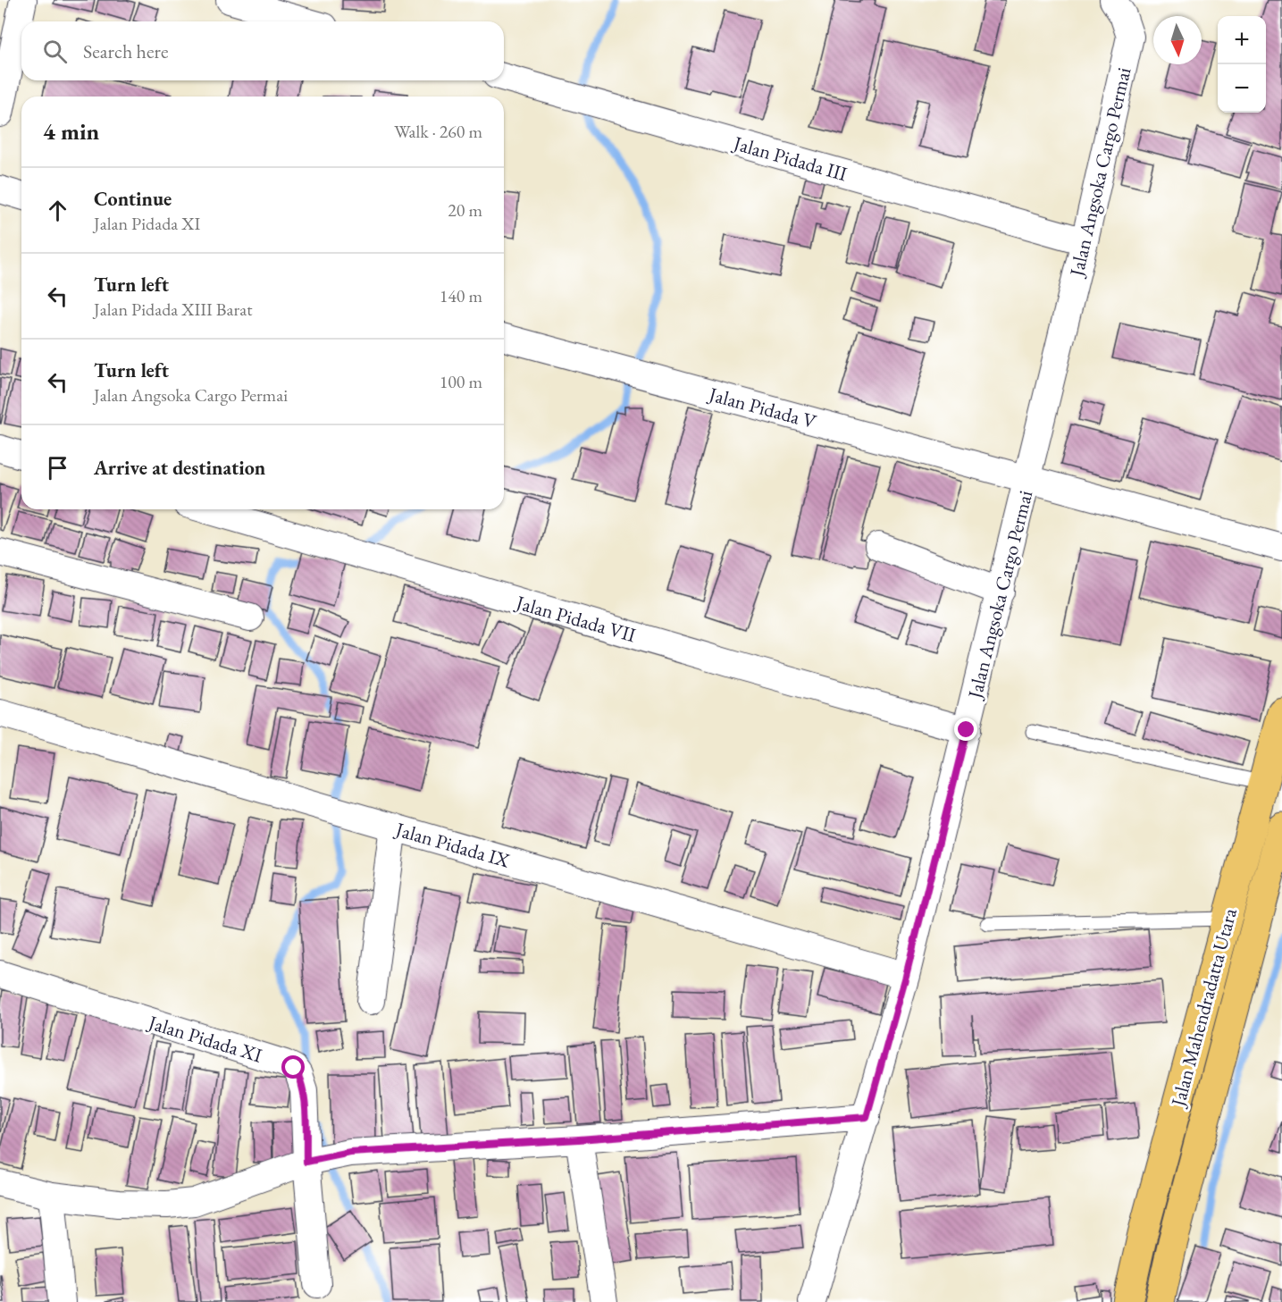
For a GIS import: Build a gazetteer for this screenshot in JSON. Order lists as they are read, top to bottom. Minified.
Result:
{"streets":{"highway":["Jalan Mahendradatta Utara"],"street":["Jalan Pidada III","Jalan Angsoka Cargo Permai","Jalan Pidada V","Jalan Pidada VII","Jalan Pidada IX","Jalan Pidada XI"]},"crossings":[["Jalan Pidada III","Jalan Angsoka Cargo Permai"],["Jalan Angsoka Cargo Permai","Jalan Pidada V"],["Jalan Angsoka Cargo Permai","Jalan Pidada VII"],["Jalan Angsoka Cargo Permai","Jalan Pidada IX"]],"north":"bottom","page":{"map_buttons":["+","−"],"search":"Search here","heading":["4 min","Walk · 260 m"],"list":[["Continue","Jalan Pidada XI","20 m"],["Turn left","Jalan Pidada XIII Barat","140 m"],["Turn left","Jalan Angsoka Cargo Permai","100 m"],"Arrive at destination"]}}
